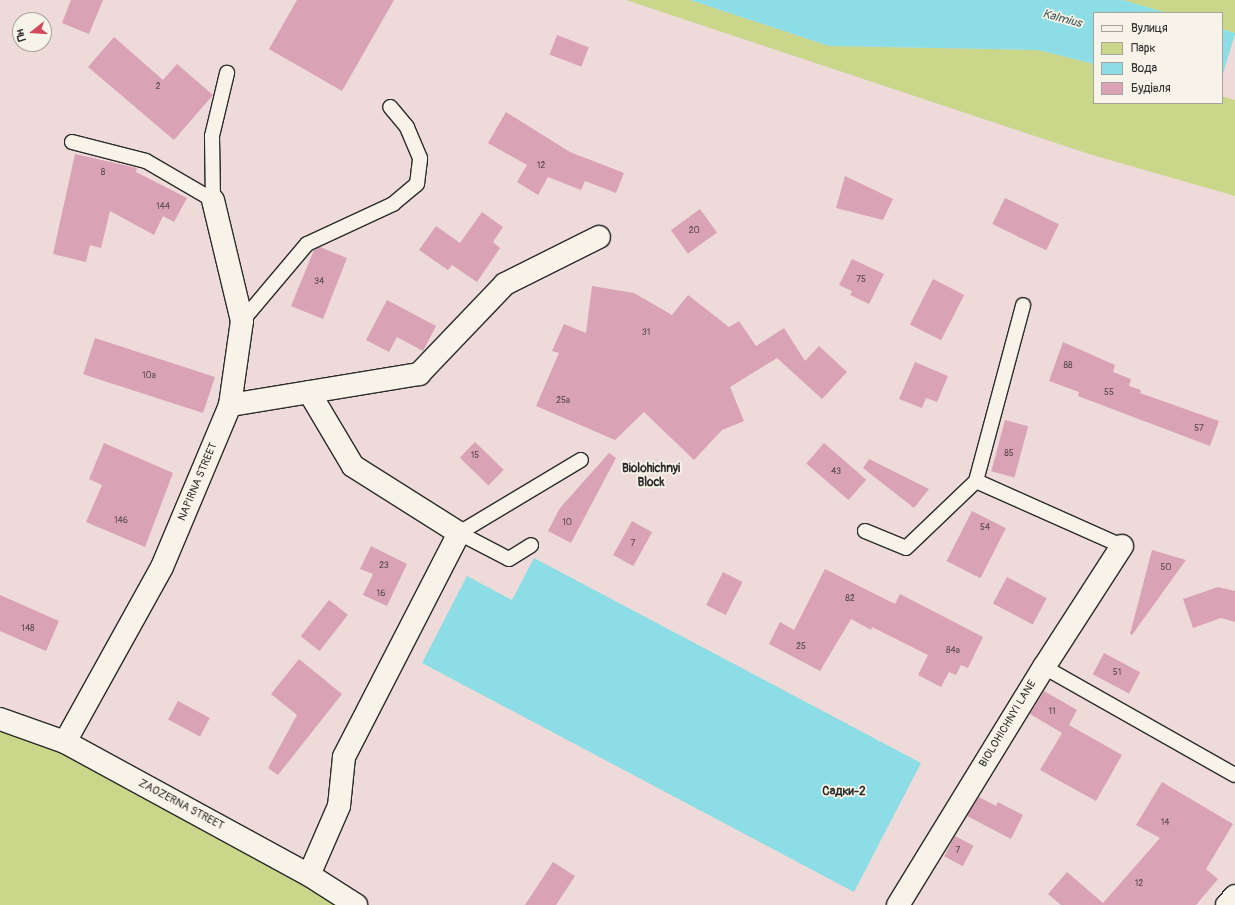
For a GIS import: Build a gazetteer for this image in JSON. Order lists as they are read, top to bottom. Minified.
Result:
{"streets":{"street":["NAPIRNA STREET","BIOLOHICHNYI LANE","ZAOZERNA STREET"]},"crossings":[["NAPIRNA STREET","ZAOZERNA STREET"]],"districts":["Biolohichnyi Block","Садки-2"],"water":["Kalmius"],"house_numbers":["2","12","8","144","20","75","34","31","88","10а","55","25а","57","85","15","43","146","10","54","7","23","50","16","82","148","25","84а","51","11","14","7","12"],"legend":["Вулиця","Парк","Вода","Будівля"],"north":"left"}
